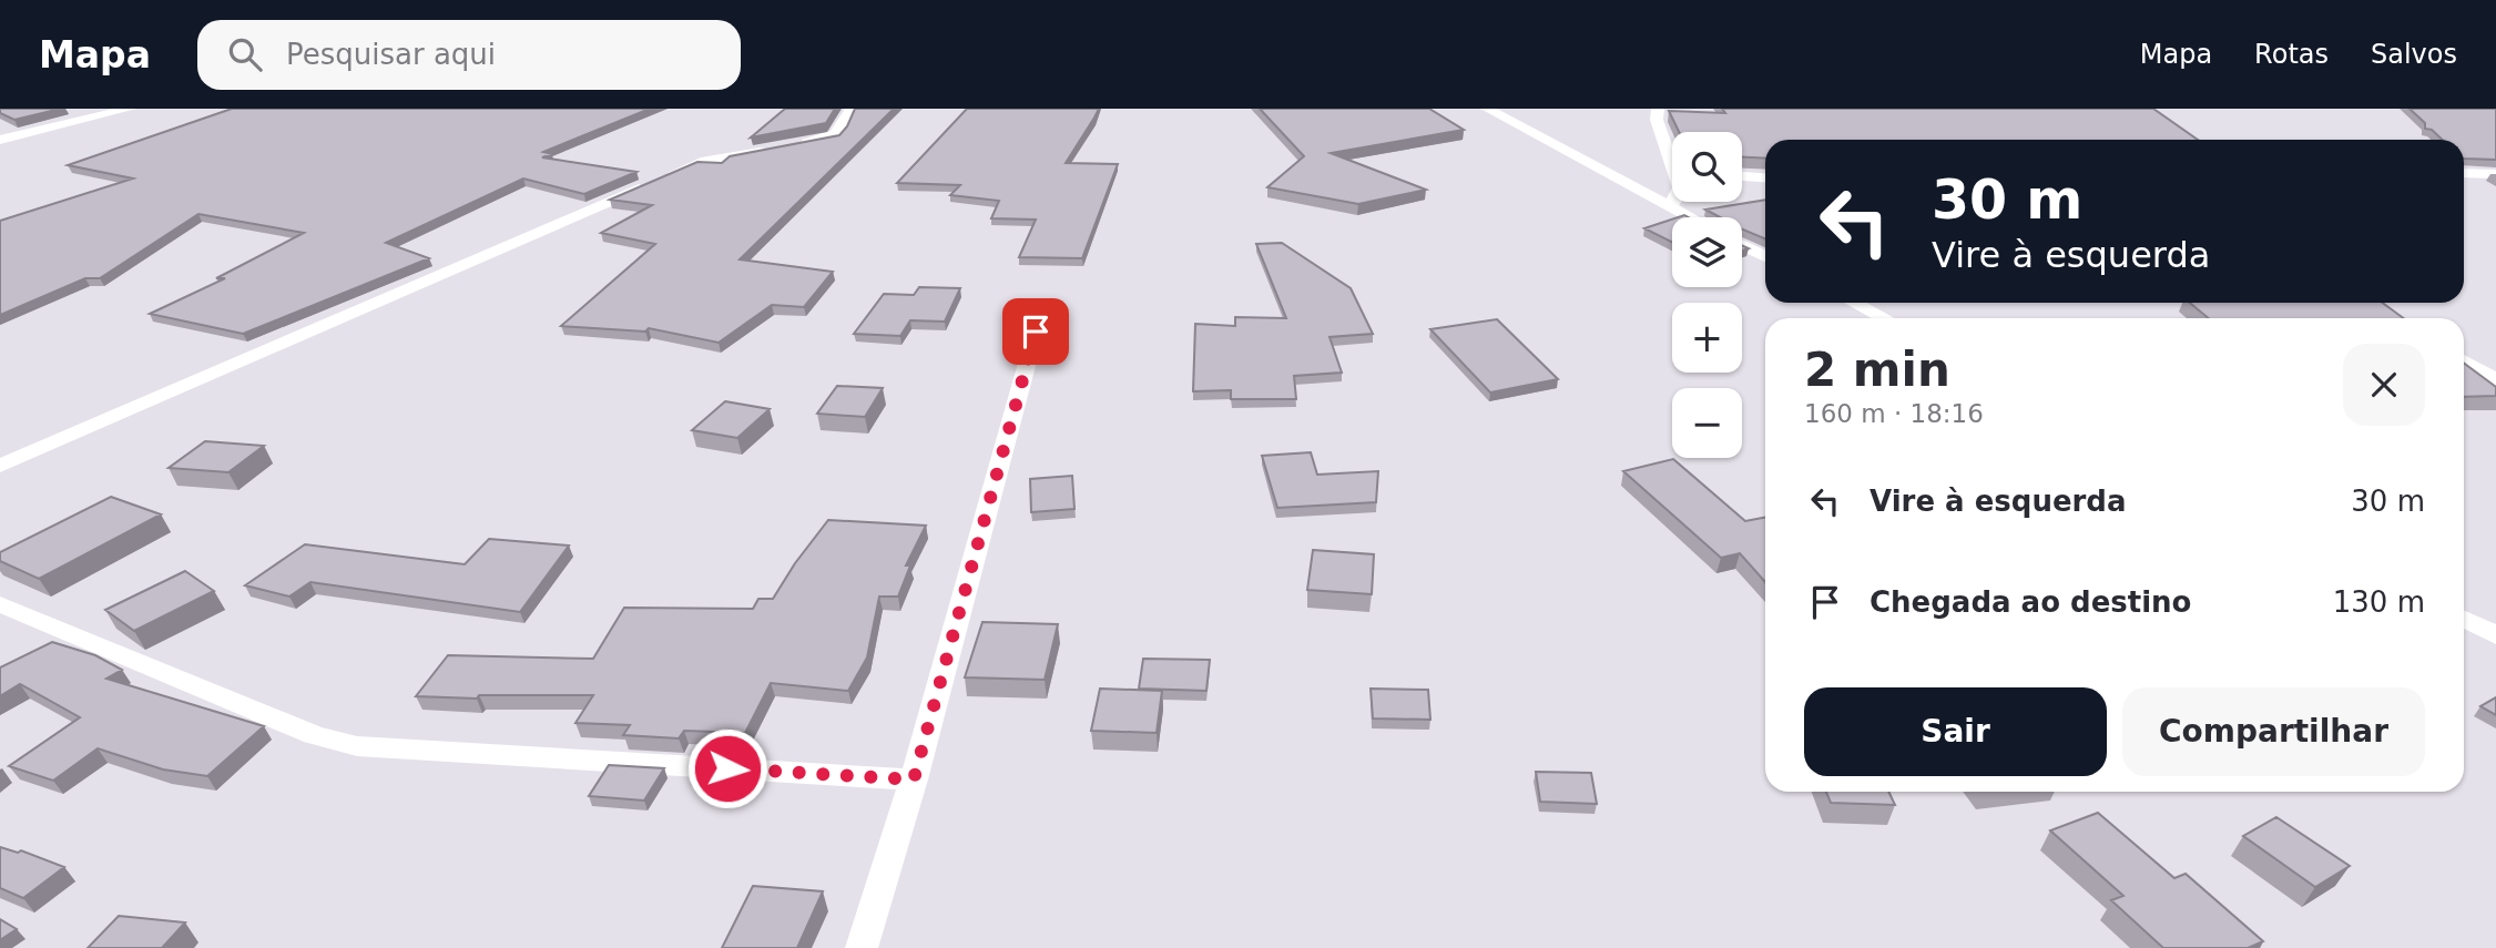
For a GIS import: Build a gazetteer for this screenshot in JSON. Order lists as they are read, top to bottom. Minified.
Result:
{"page":{"header":"Mapa","search":"Pesquisar aqui","nav":["Mapa","Rotas","Salvos"],"map_buttons":["+","−"],"turn":["30 m","Vire à esquerda"],"heading":["2 min","160 m · 18:16"],"list":[{"name":"Vire à esquerda","value":"30 m"},{"name":"Chegada ao destino","value":"130 m"}],"buttons":["Sair","Compartilhar"]}}
